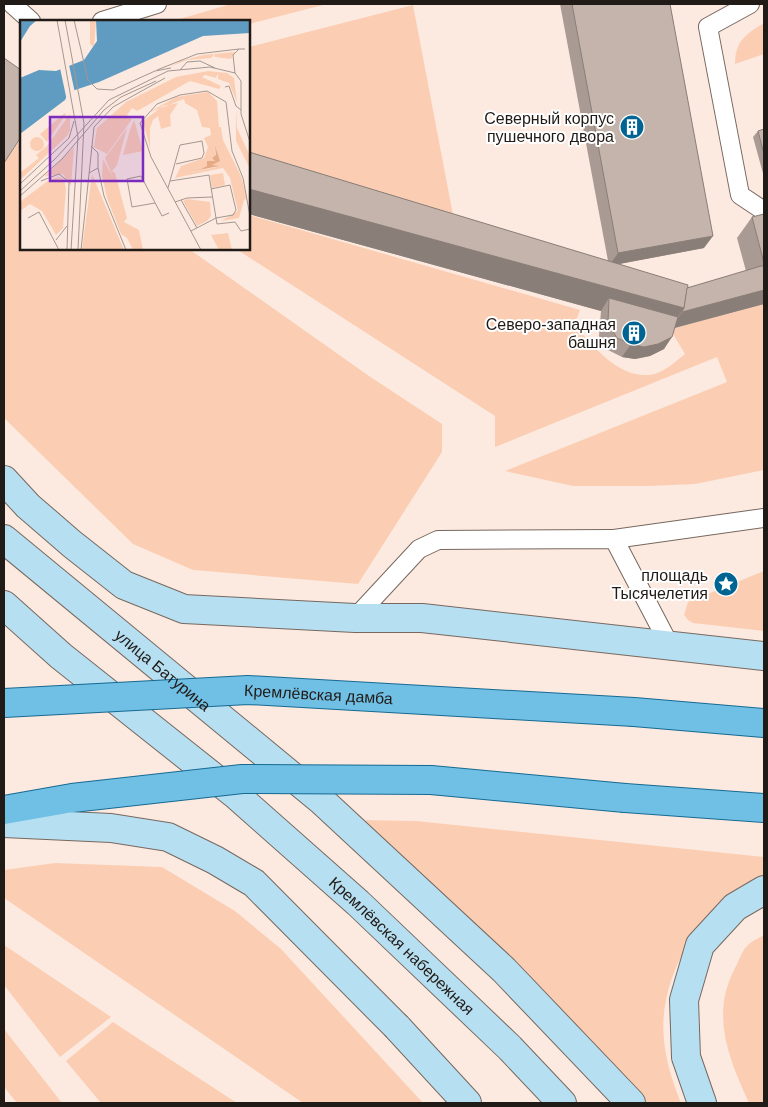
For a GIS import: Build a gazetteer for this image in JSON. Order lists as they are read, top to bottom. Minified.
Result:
{"streets":{"main road":["улица Батурина","Кремлёвская дамба","Кремлёвская набережная"]},"places":{"building":["Северный корпус пушечного двора","Северо-западная башня"],"place":["площадь Тысячелетия"]}}
